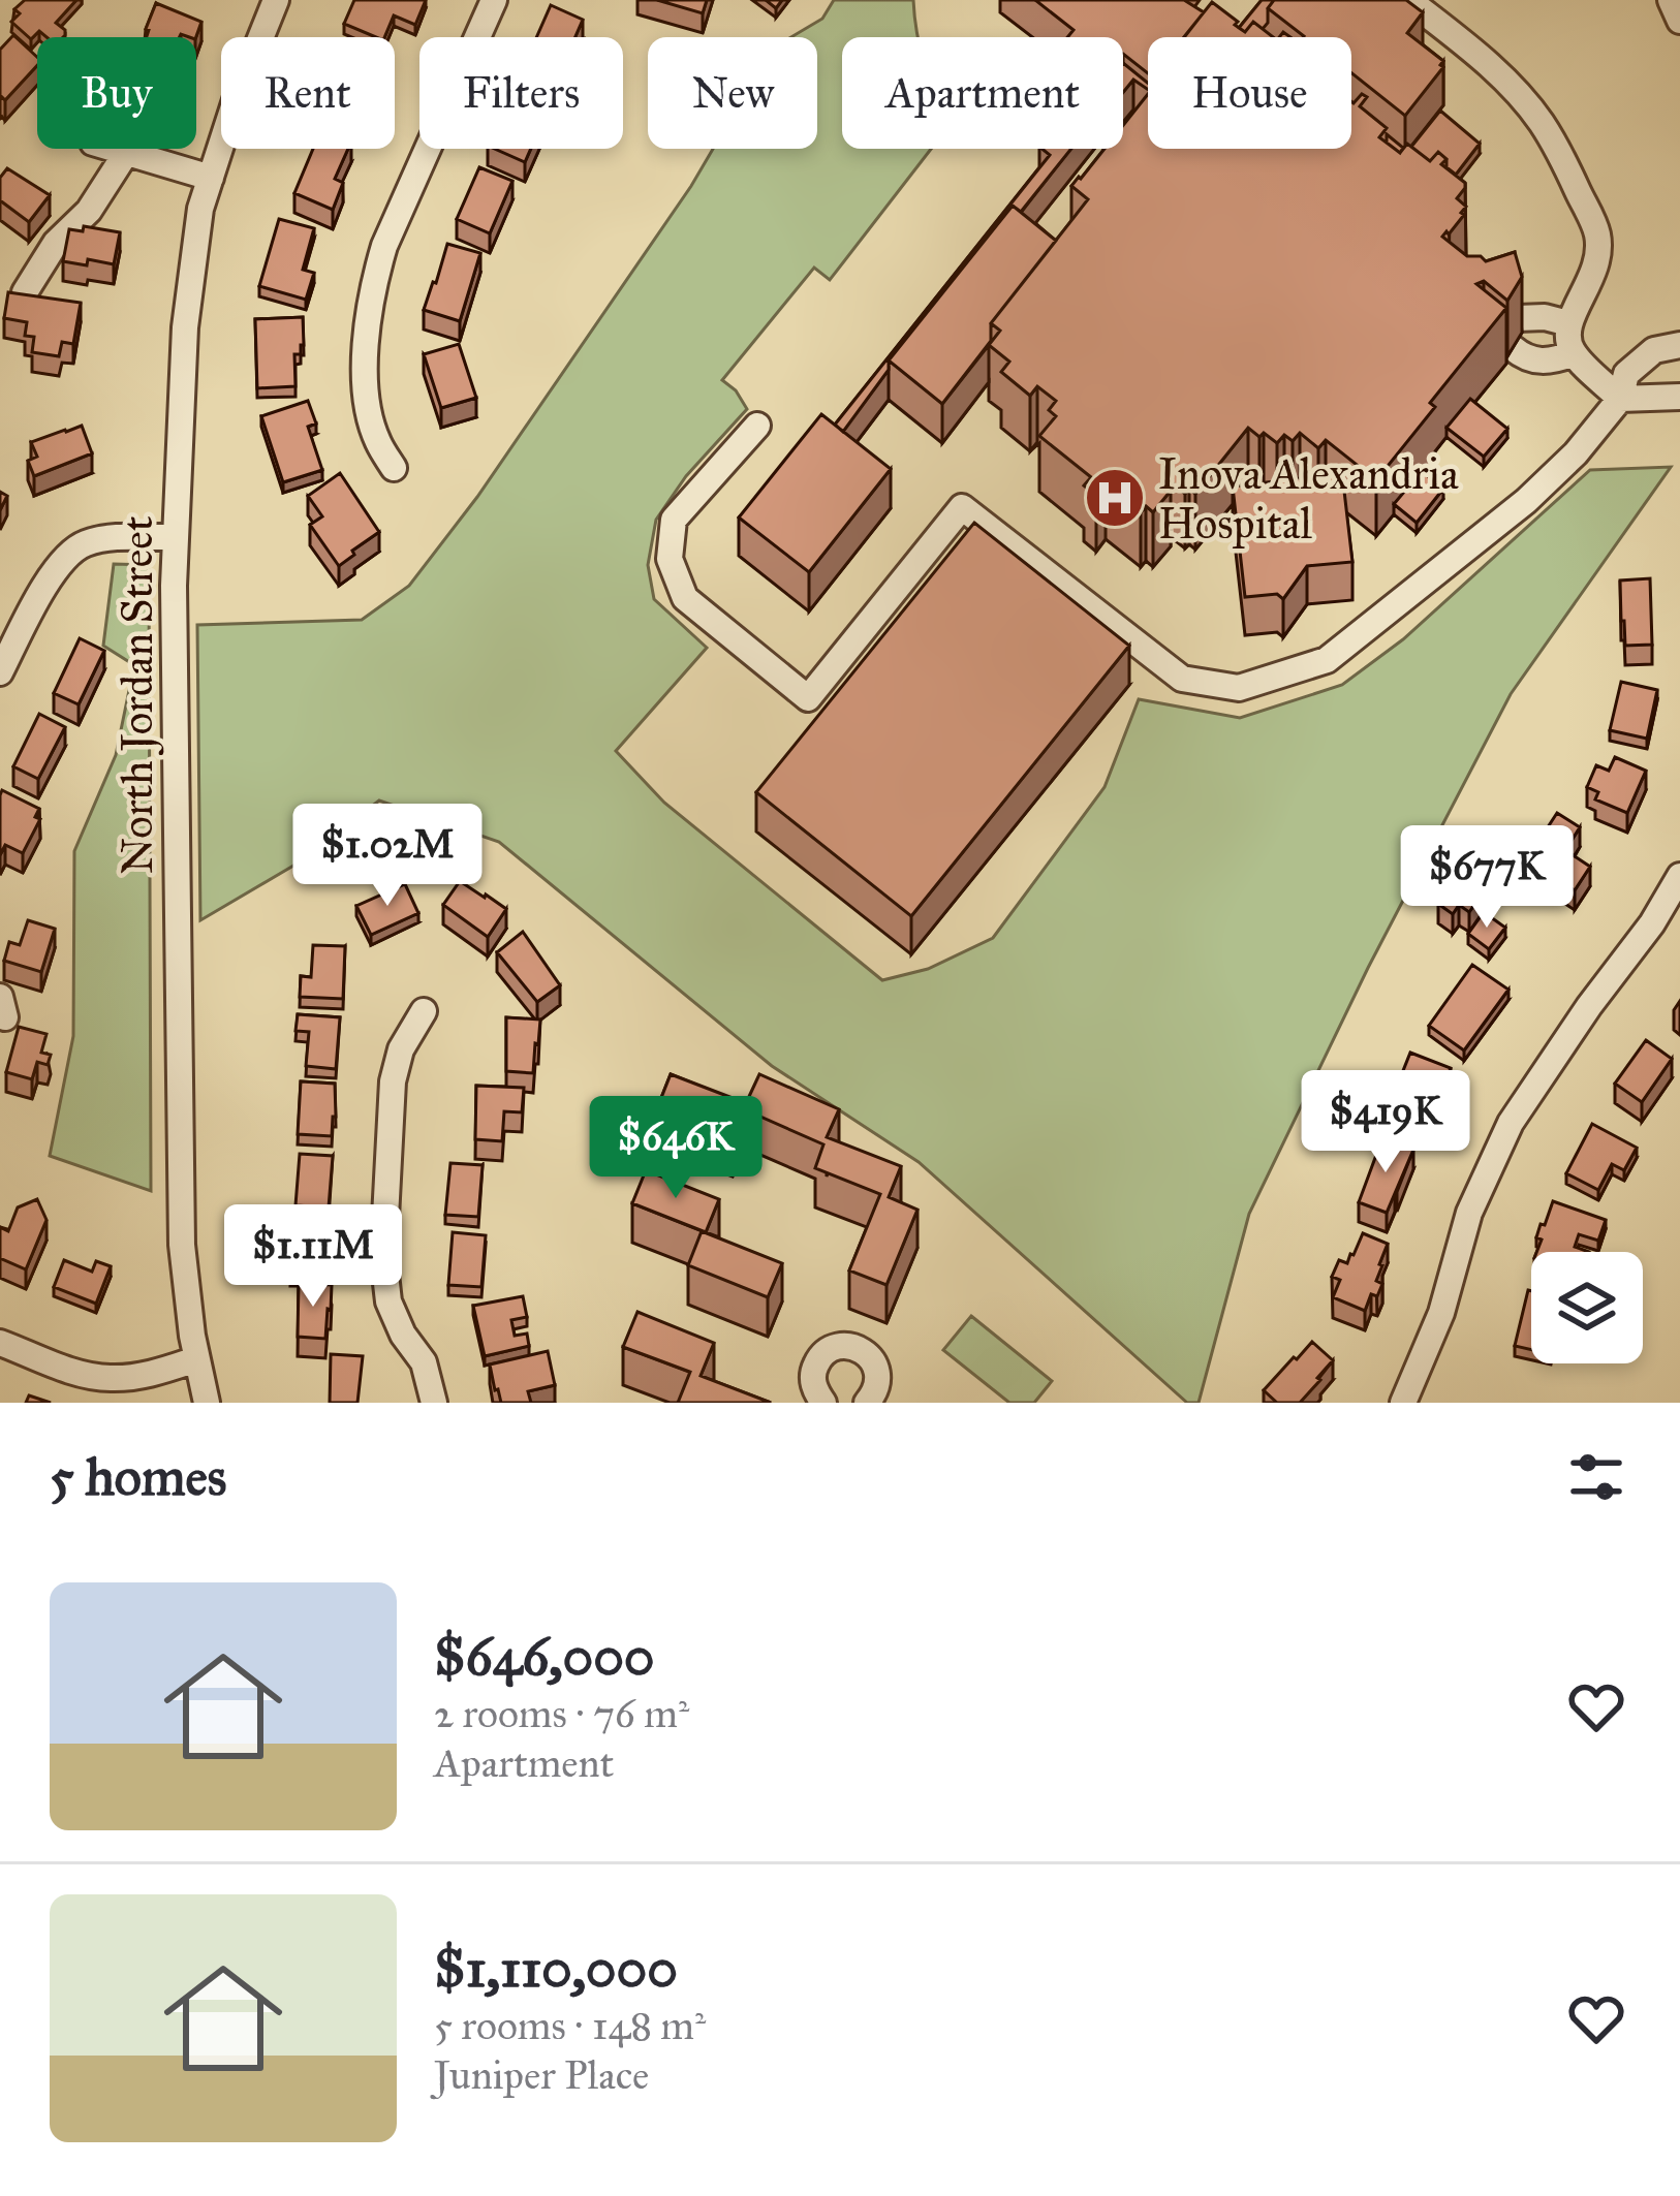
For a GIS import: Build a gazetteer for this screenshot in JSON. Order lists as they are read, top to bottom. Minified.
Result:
{"streets":{"street":["North Jordan Street"]},"places":{"hospital":["Inova Alexandria Hospital"]},"page":{"chip":["Buy","Rent","Filters","New","Apartment","House"],"price":["$1.02M","$677K","$419K","$646K","$1.11M"],"heading":"5 homes","list":[{"name":"$646,000","note":"2 rooms · 76 m² · Apartment"},{"name":"$1,110,000","note":"5 rooms · 148 m² · Juniper Place"}]}}
